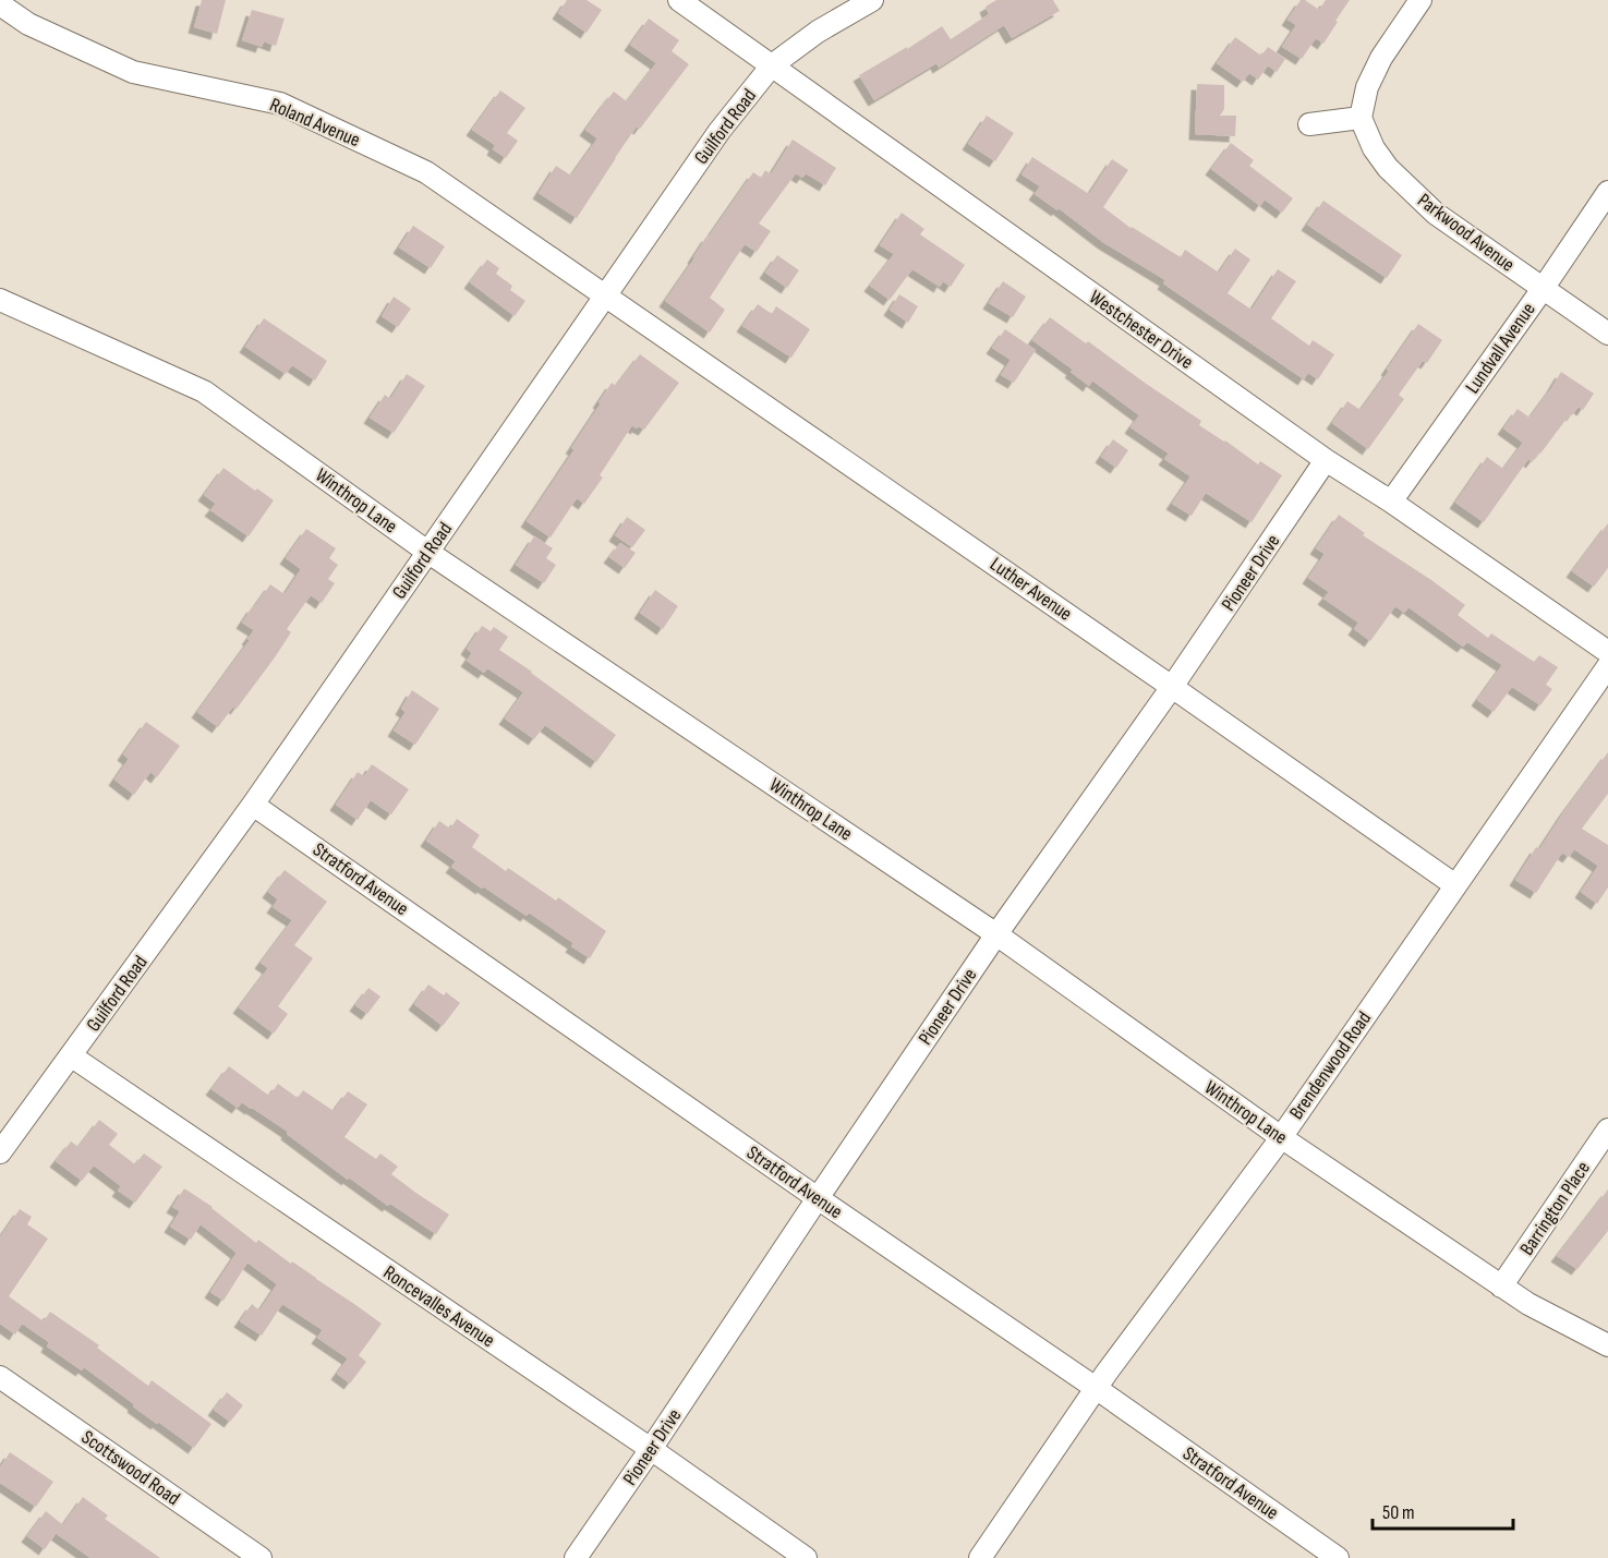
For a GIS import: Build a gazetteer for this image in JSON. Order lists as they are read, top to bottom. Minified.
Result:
{"streets":{"street":["Roland Avenue","Guilford Road","Parkwood Avenue","Westchester Drive","Lundvall Avenue","Winthrop Lane","Pioneer Drive","Luther Avenue","Stratford Avenue","Brendenwood Road","Barrington Place","Roncevalles Avenue","Scottswood Road"]},"crossings":[["Roland Avenue","Guilford Road"],["Roland Avenue","Luther Avenue"],["Guilford Road","Westchester Drive"],["Guilford Road","Winthrop Lane"],["Guilford Road","Luther Avenue"],["Guilford Road","Stratford Avenue"],["Guilford Road","Roncevalles Avenue"],["Parkwood Avenue","Lundvall Avenue"],["Westchester Drive","Lundvall Avenue"],["Westchester Drive","Pioneer Drive"],["Winthrop Lane","Pioneer Drive"],["Winthrop Lane","Brendenwood Road"],["Winthrop Lane","Barrington Place"],["Pioneer Drive","Luther Avenue"],["Pioneer Drive","Stratford Avenue"],["Pioneer Drive","Roncevalles Avenue"],["Luther Avenue","Brendenwood Road"],["Stratford Avenue","Brendenwood Road"]],"scale_bar":"50 m"}
